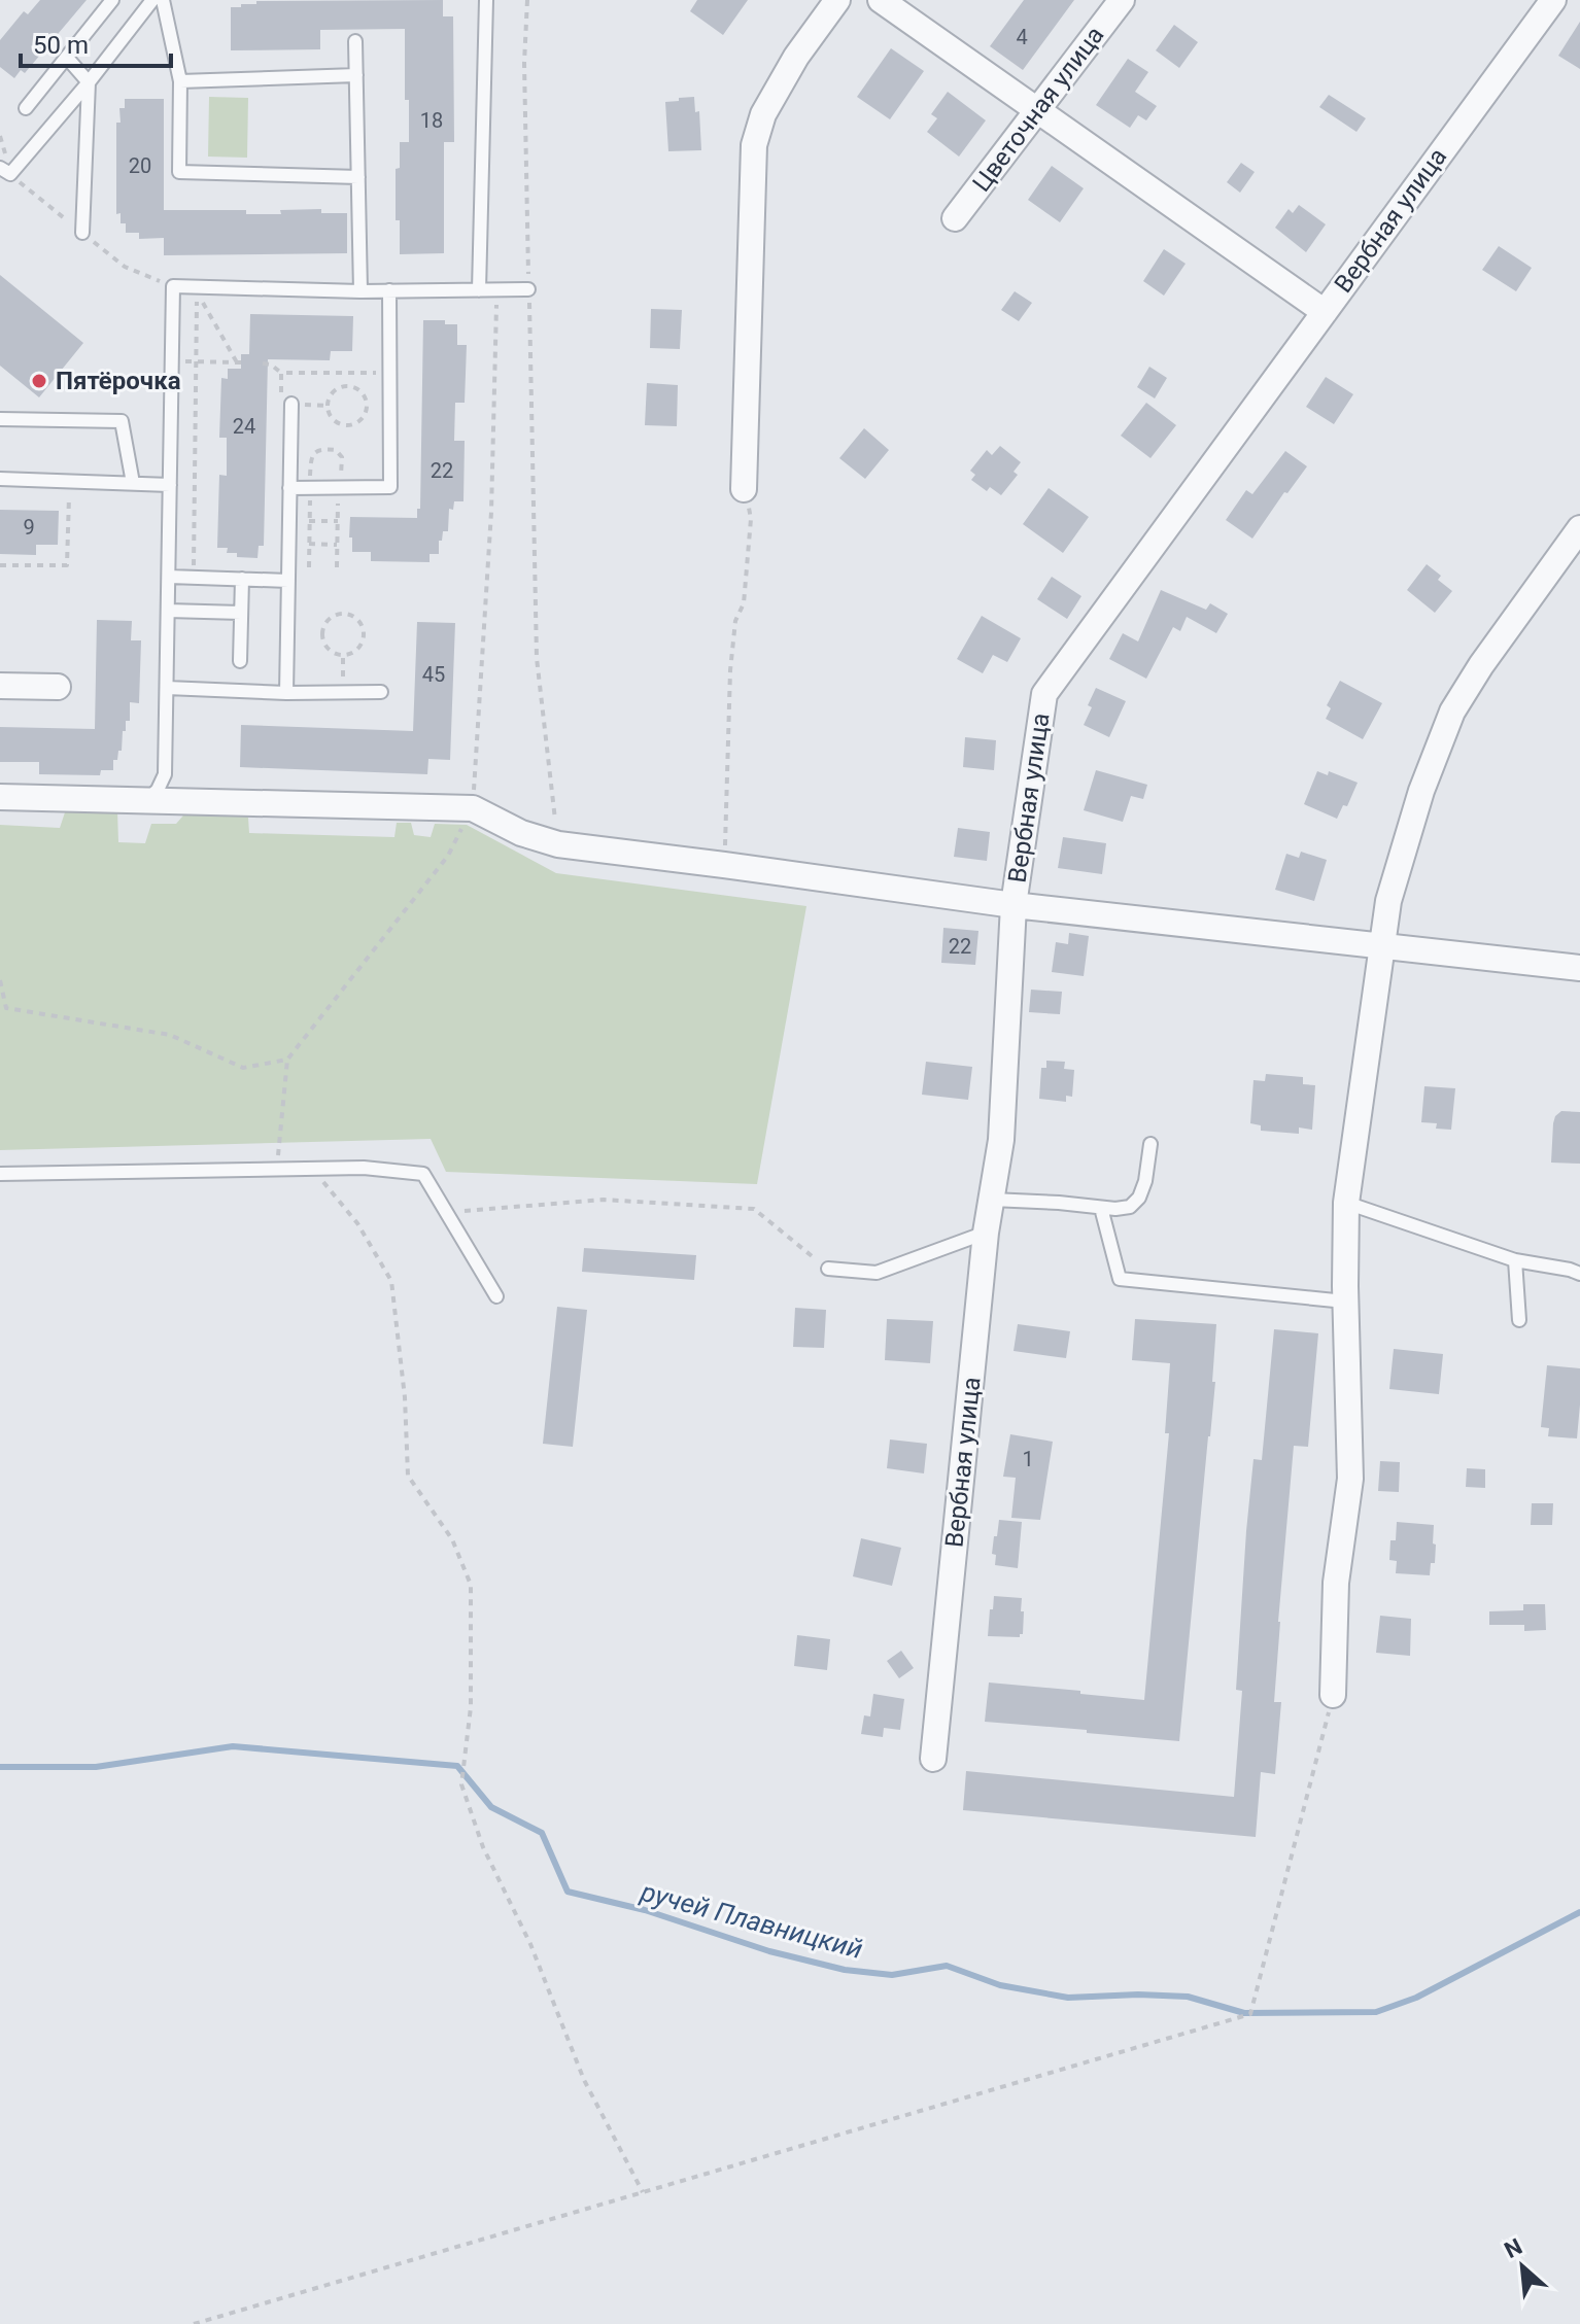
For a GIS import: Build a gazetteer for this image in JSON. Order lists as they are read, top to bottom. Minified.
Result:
{"streets":{"street":["Цветочная улица","Вербная улица"]},"water":["ручей Плавницкий"],"places":["Пятёрочка"],"house_numbers":["4","18","20","24","22","9","45","22","1"],"scale_bar":"50 m","north":"top left"}
